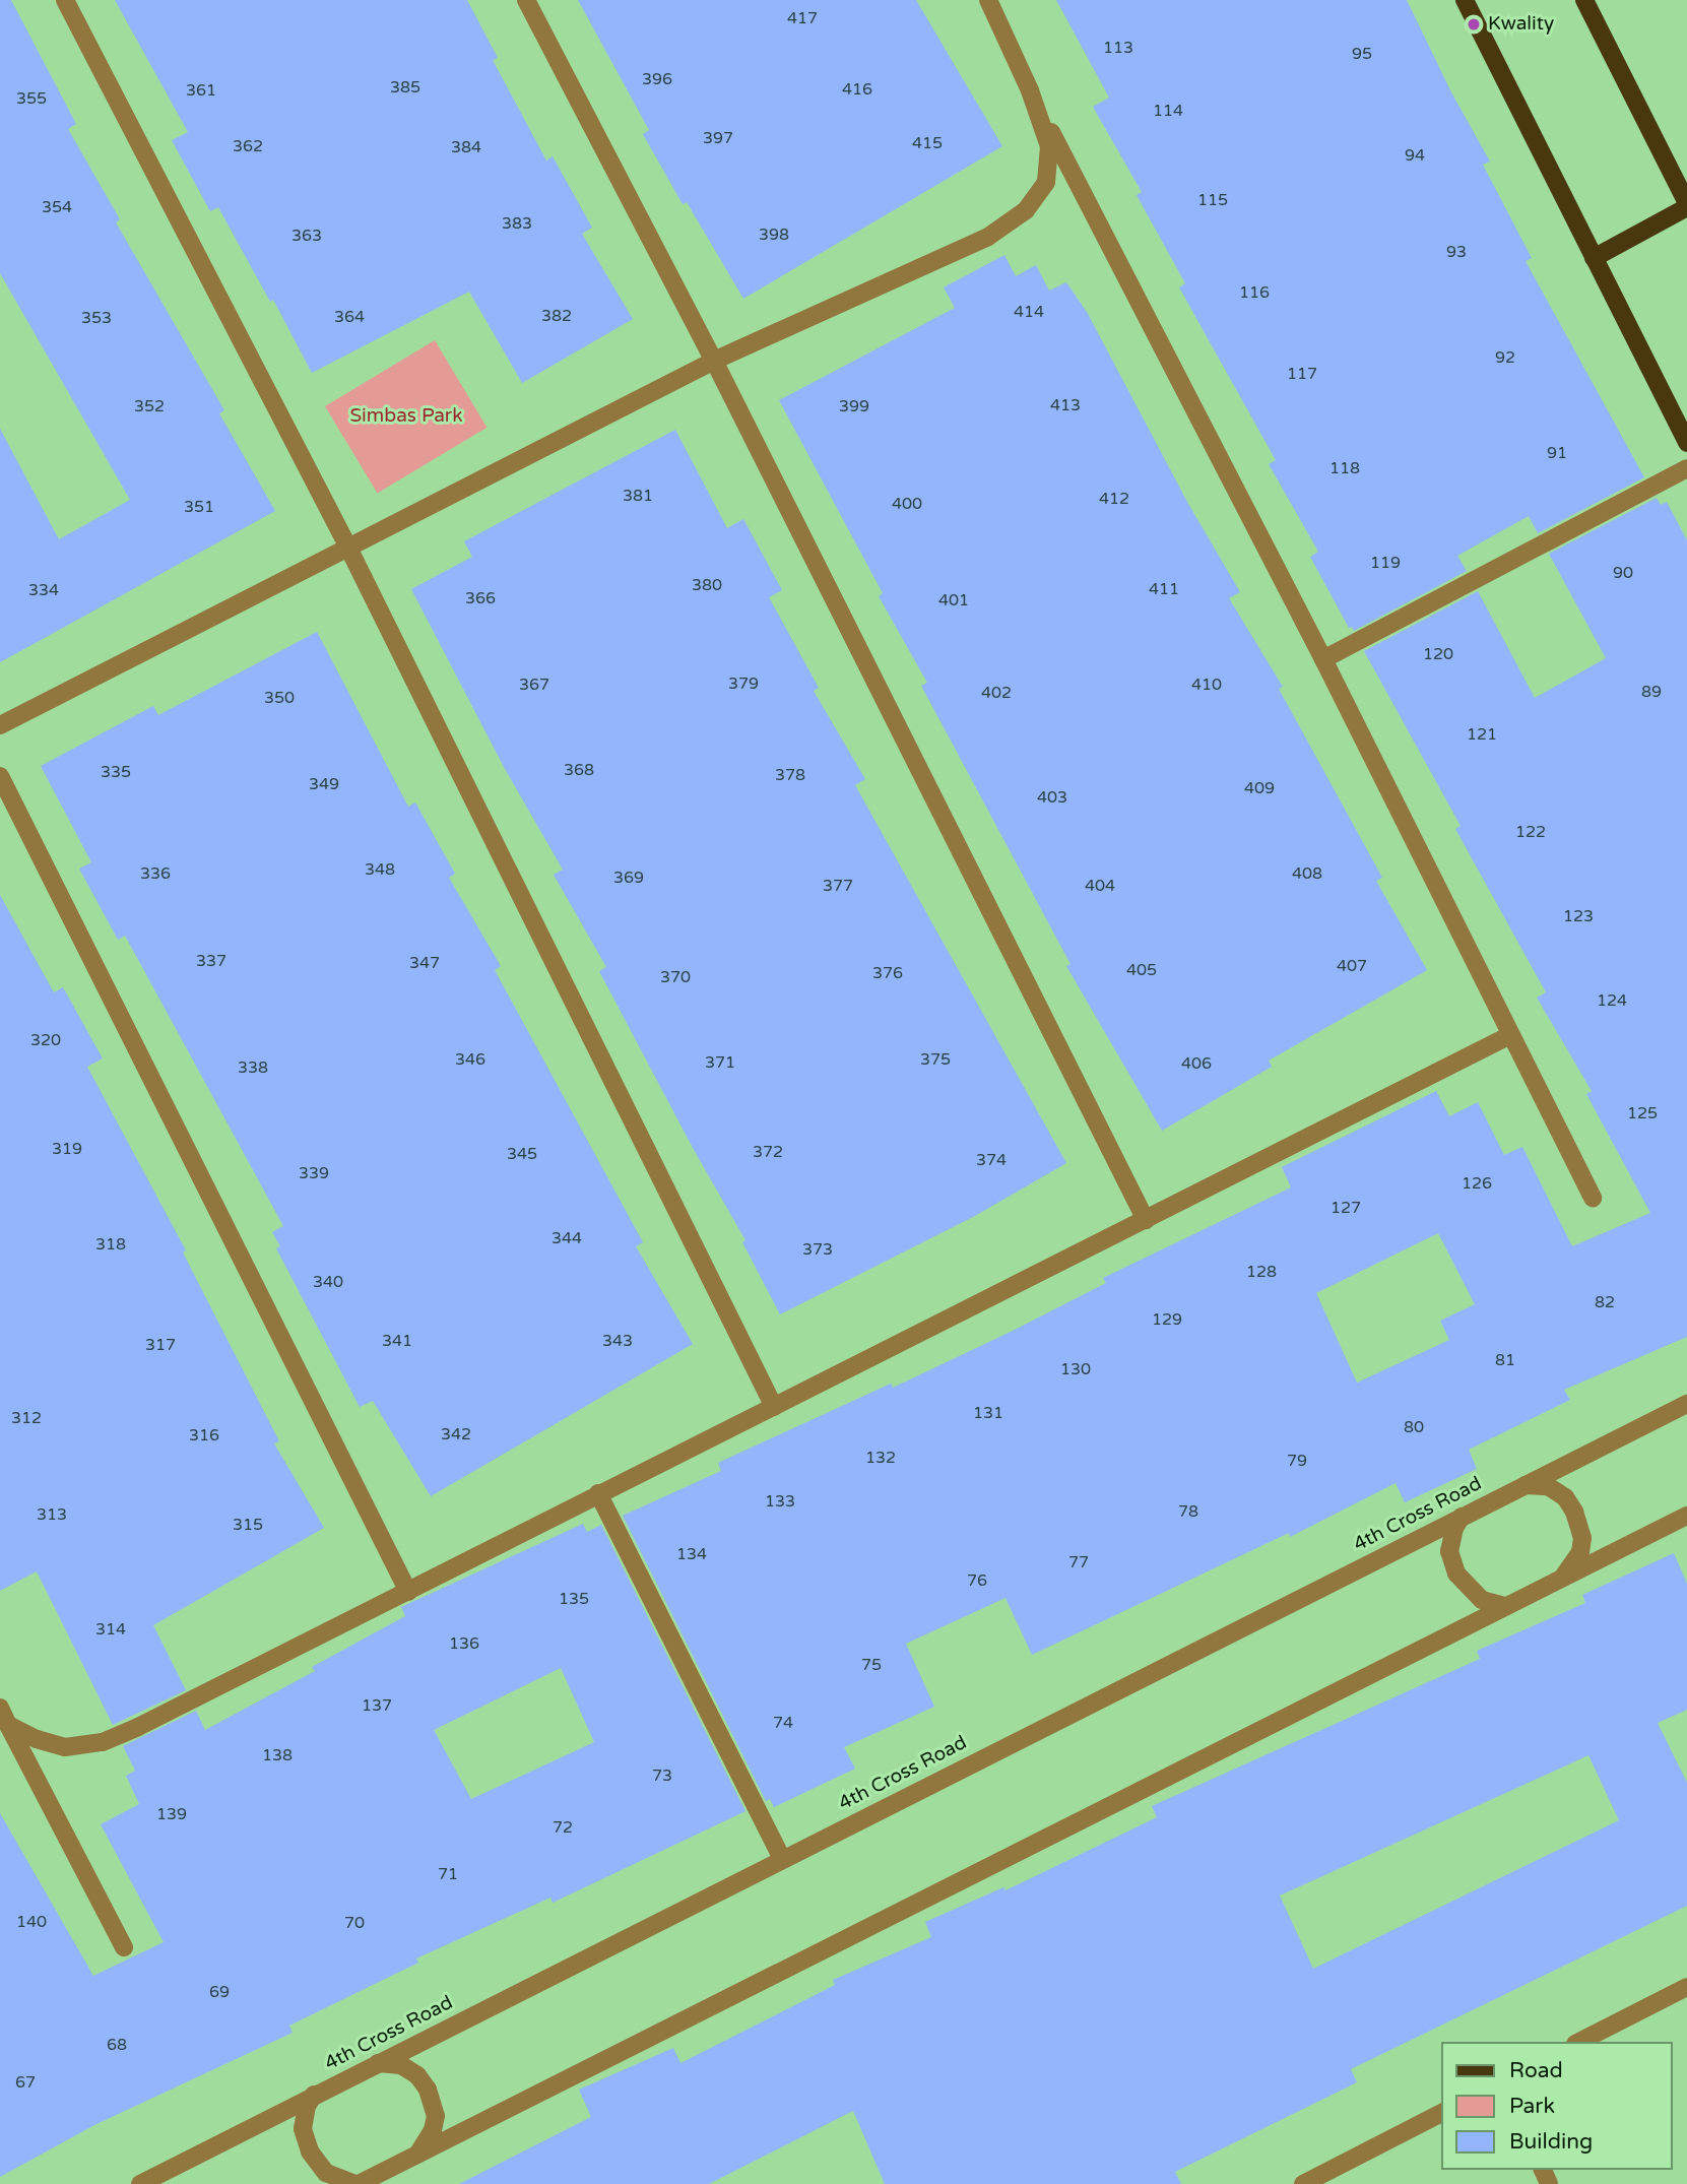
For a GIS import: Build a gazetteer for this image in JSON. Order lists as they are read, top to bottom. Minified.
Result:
{"streets":{"street":["4th Cross Road"]},"parks":["Simbas Park"],"places":["Kwality"],"house_numbers":["417","113","95","396","385","416","361","355","114","397","415","362","384","94","115","354","383","398","363","93","116","414","382","364","353","92","117","413","352","399","91","118","381","412","400","351","119","90","380","411","334","366","401","120","379","367","410","89","402","350","121","368","335","378","349","409","403","122","348","336","408","369","377","404","123","337","347","407","405","376","370","124","320","346","375","371","406","338","125","319","372","345","374","339","126","127","344","318","373","128","340","82","129","341","343","317","81","130","131","312","80","342","316","132","79","133","78","313","315","134","77","76","135","314","136","75","137","74","138","73","139","72","71","140","70","69","68","67"],"legend":["Road","Park","Building"]}
